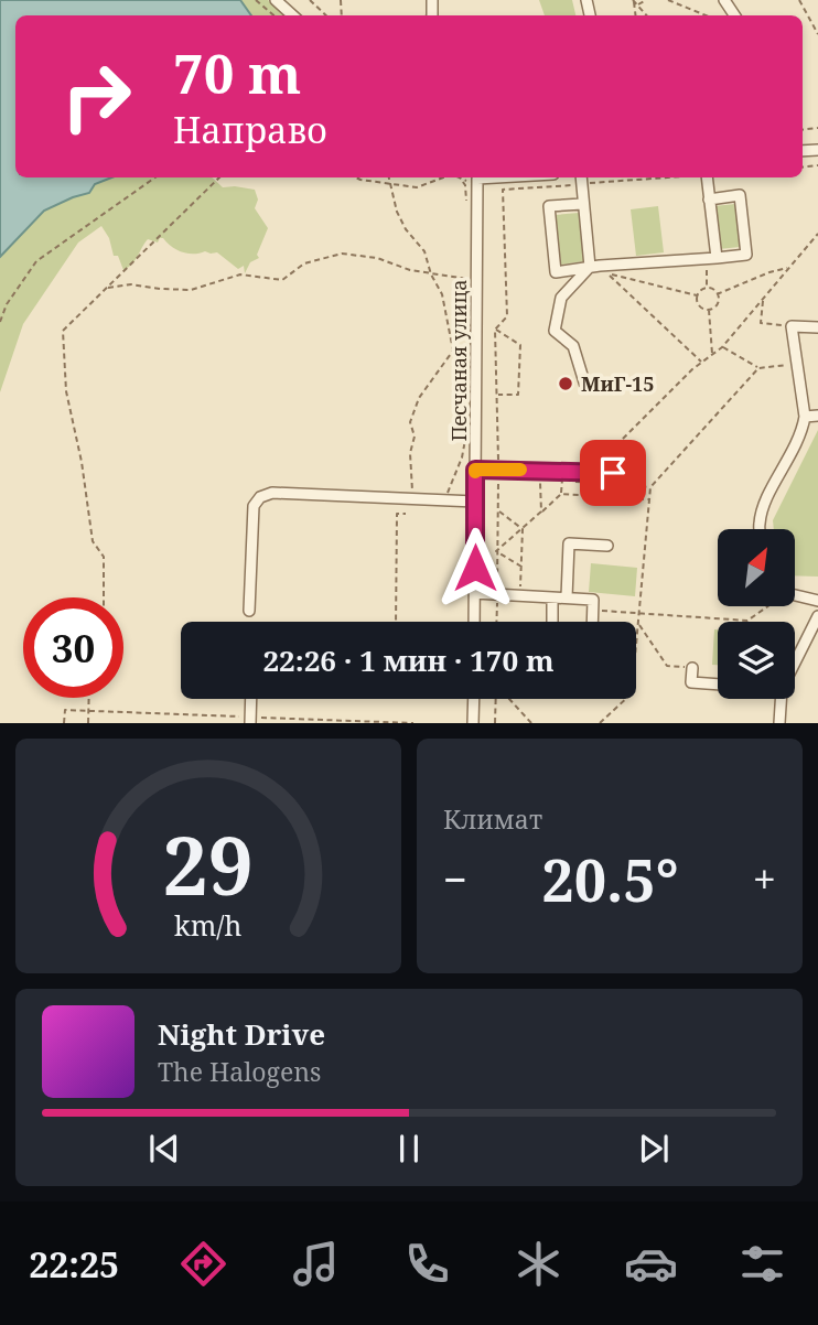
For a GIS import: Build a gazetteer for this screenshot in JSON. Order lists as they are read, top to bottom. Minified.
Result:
{"streets":{"street":["Песчаная улица"]},"places":["МиГ-15"],"north":"top right","page":{"turn":["70 m","Направо"],"limit":"30","trip":"22:26 · 1 мин · 170 m","tile":"Климат","heat":["−","20.5°","+"],"song":["Night Drive","The Halogens"],"tabs":"22:25","gauge":["29","km/h"]}}
